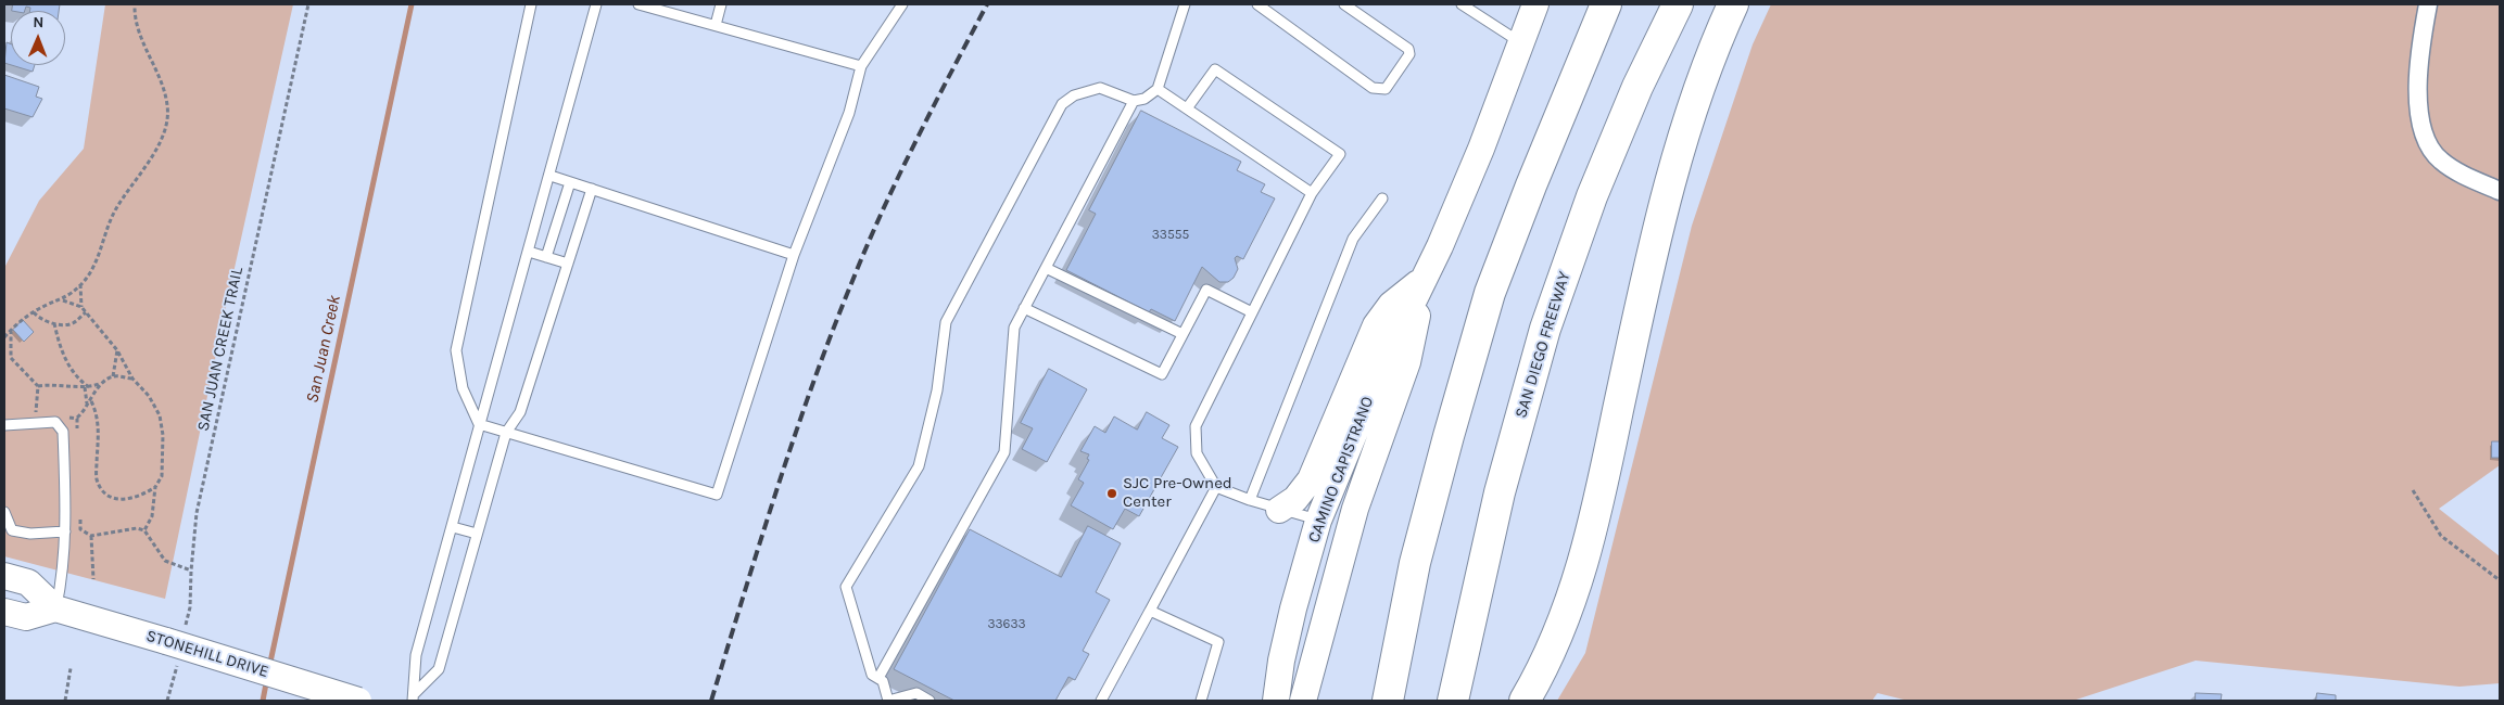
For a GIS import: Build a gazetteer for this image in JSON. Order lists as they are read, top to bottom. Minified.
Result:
{"streets":{"highway":["SAN DIEGO FREEWAY"],"main road":["CAMINO CAPISTRANO","STONEHILL DRIVE"],"path":["SAN JUAN CREEK TRAIL"]},"crossings":[["SAN JUAN CREEK TRAIL","STONEHILL DRIVE"]],"water":["San Juan Creek"],"places":["SJC Pre-Owned Center"],"house_numbers":["33555","33633"],"north":"top"}
